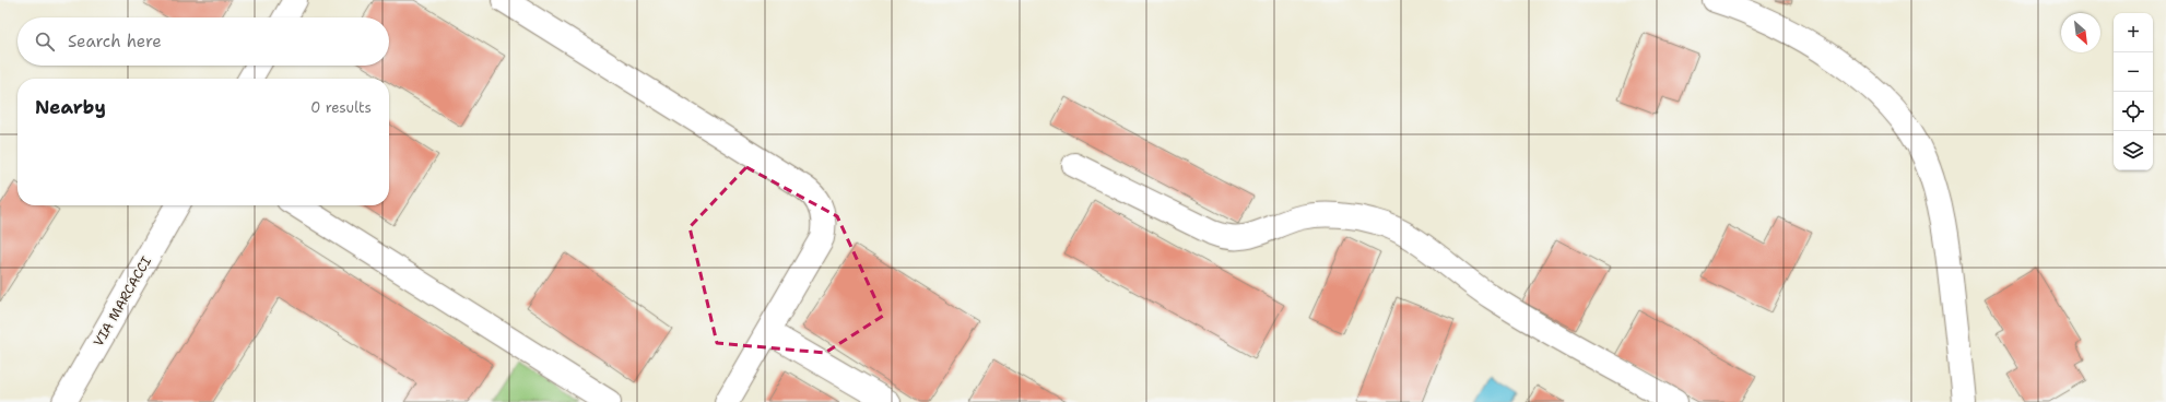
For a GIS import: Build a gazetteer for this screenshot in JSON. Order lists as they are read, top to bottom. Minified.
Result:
{"streets":{"street":["VIA MARCACCI"]},"north":"bottom right","page":{"map_buttons":["+","−"],"search":"Search here","heading":["Nearby","0 results"]}}
